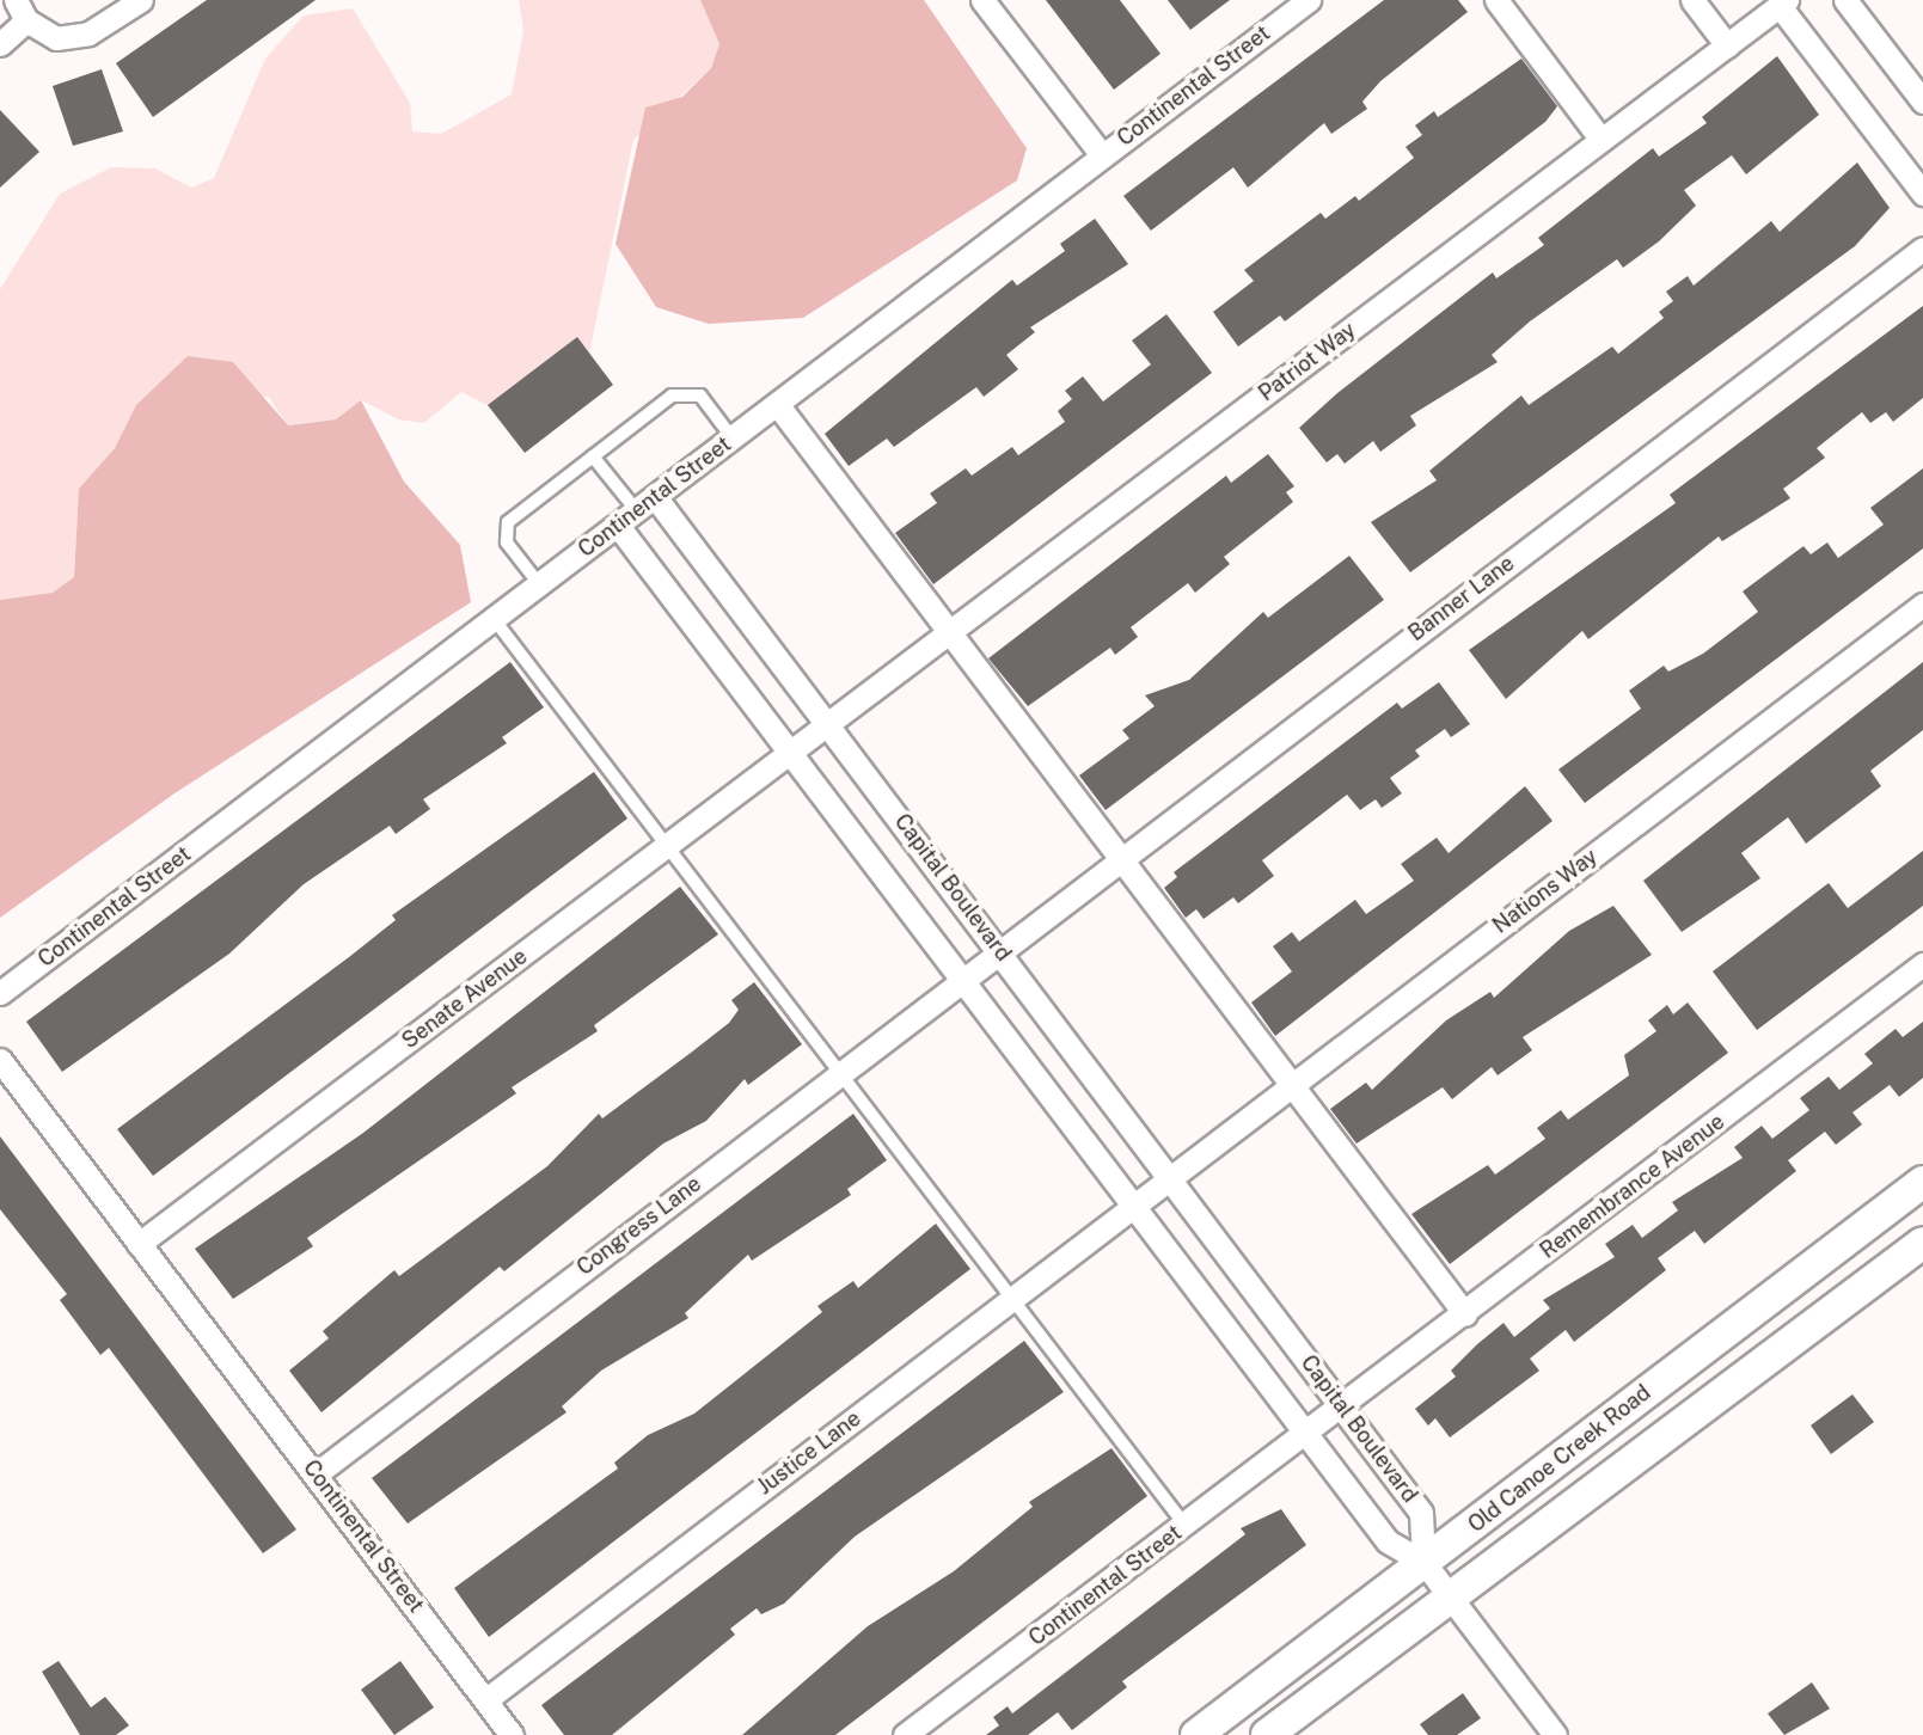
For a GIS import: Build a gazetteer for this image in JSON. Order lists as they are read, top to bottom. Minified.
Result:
{"streets":{"main road":["Old Canoe Creek Road"],"street":["Continental Street","Patriot Way","Banner Lane","Capital Boulevard","Nations Way","Senate Avenue","Remembrance Avenue","Congress Lane","Justice Lane"]},"crossings":[["Continental Street","Capital Boulevard"],["Continental Street","Senate Avenue"],["Continental Street","Remembrance Avenue"],["Continental Street","Congress Lane"],["Continental Street","Justice Lane"],["Patriot Way","Capital Boulevard"],["Patriot Way","Senate Avenue"],["Banner Lane","Capital Boulevard"],["Banner Lane","Congress Lane"],["Capital Boulevard","Nations Way"],["Capital Boulevard","Remembrance Avenue"],["Capital Boulevard","Old Canoe Creek Road"],["Nations Way","Justice Lane"]]}
